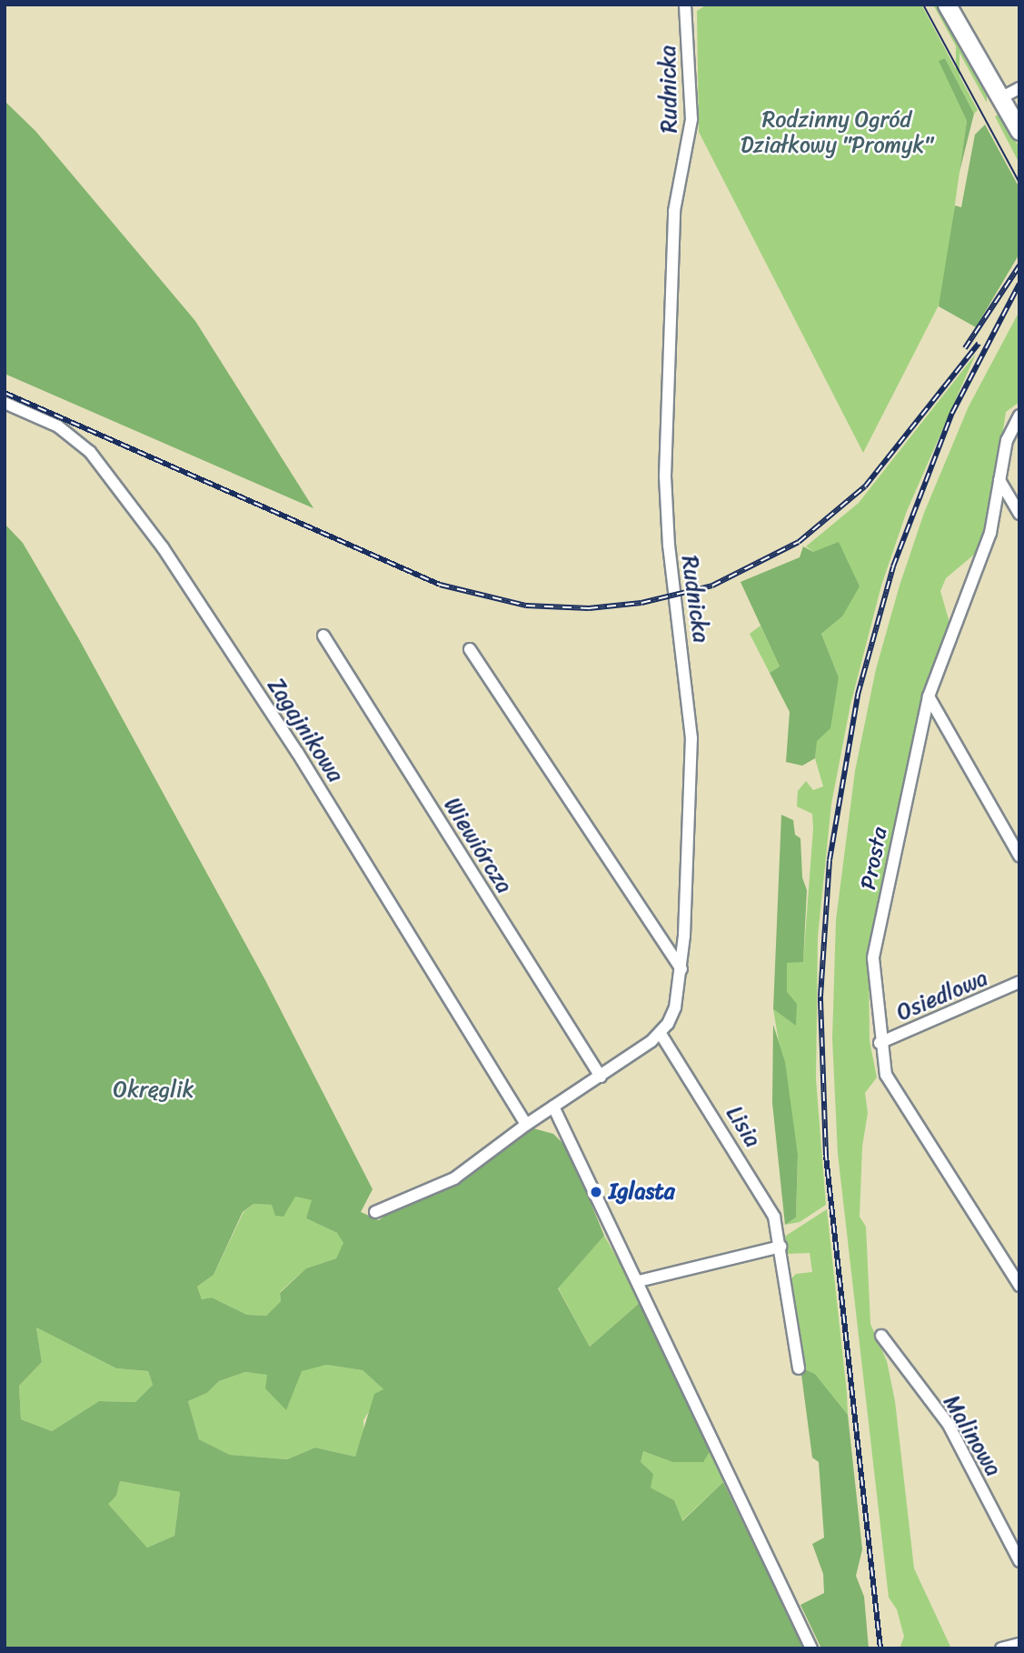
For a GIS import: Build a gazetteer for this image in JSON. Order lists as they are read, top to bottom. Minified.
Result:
{"streets":{"street":["Rudnicka","Zagajnikowa","Wiewiórcza","Prosta","Osiedlowa","Lisia","Malinowa"]},"crossings":[["Rudnicka","Zagajnikowa"],["Rudnicka","Wiewiórcza"],["Rudnicka","Lisia"],["Prosta","Osiedlowa"]],"parks":["Rodzinny Ogród Działkowy \"Promyk\"","Okręglik"],"places":["Iglasta"]}
